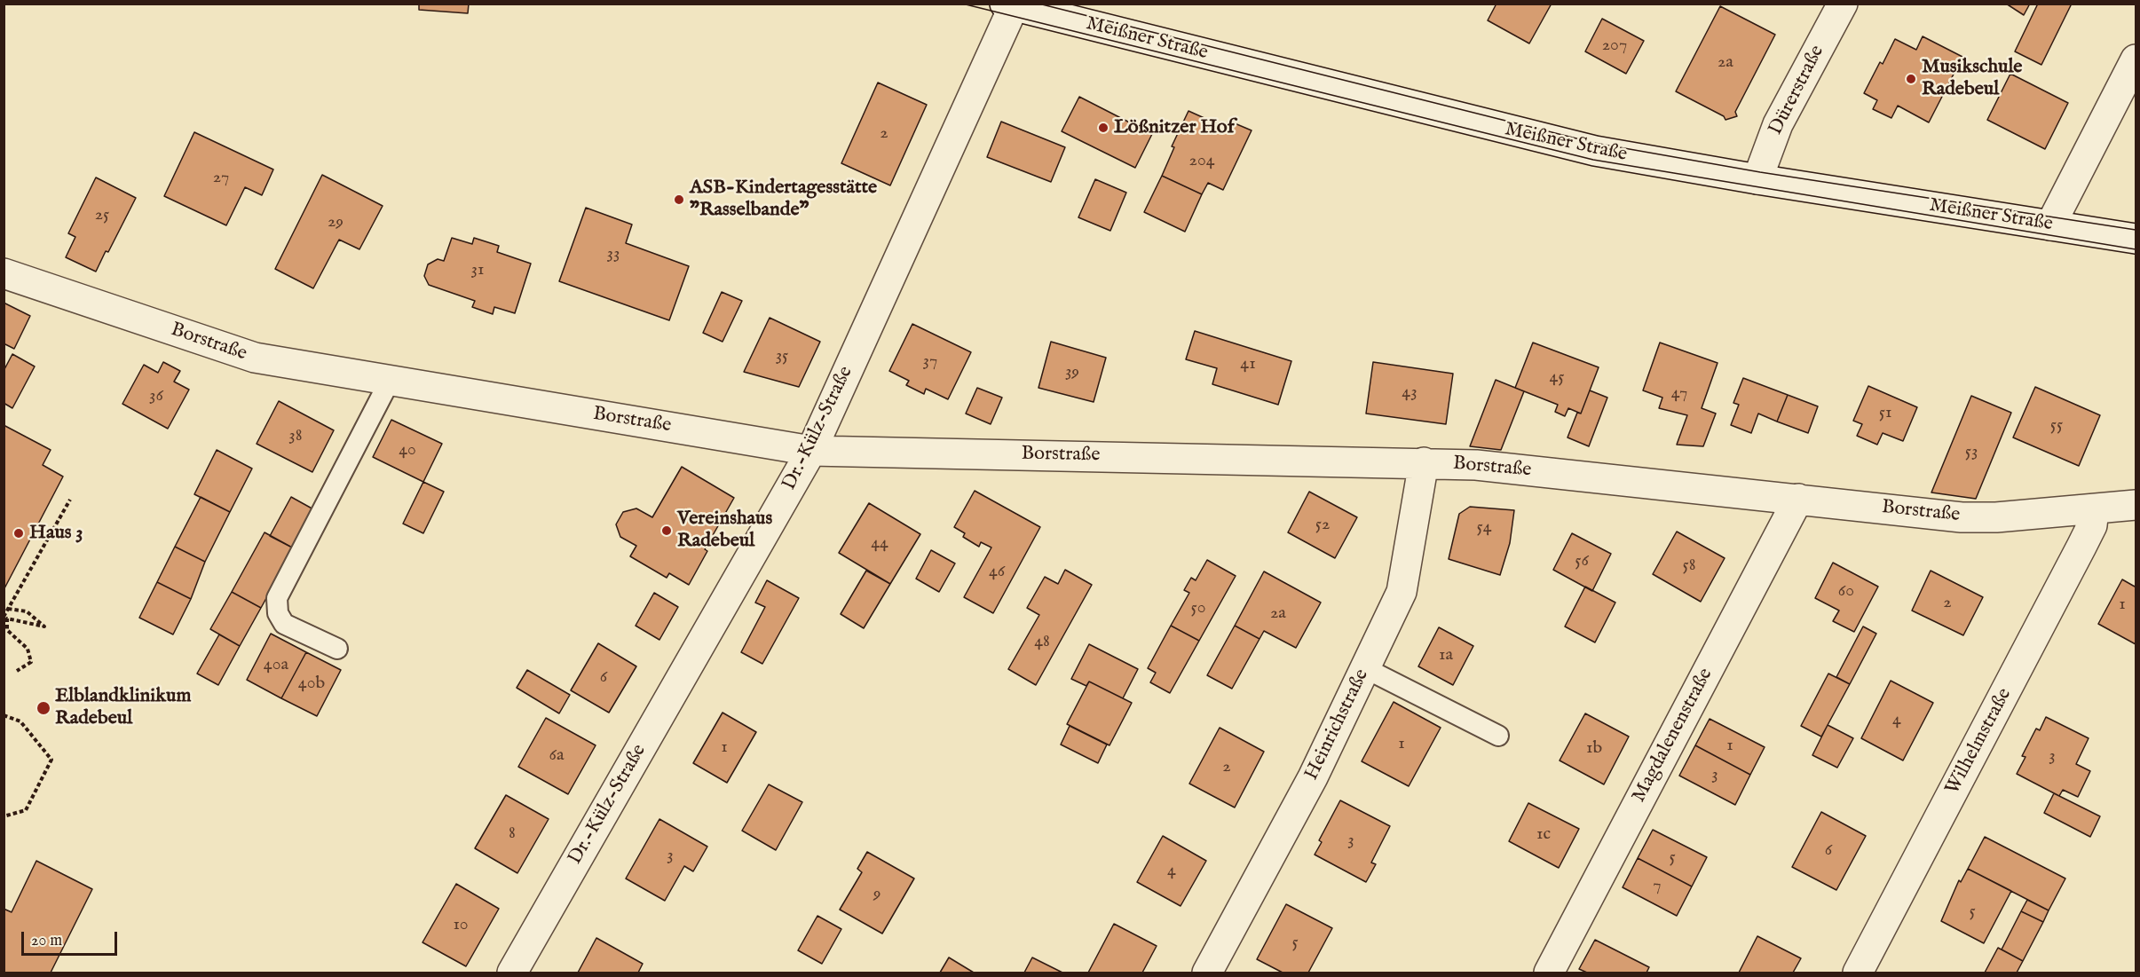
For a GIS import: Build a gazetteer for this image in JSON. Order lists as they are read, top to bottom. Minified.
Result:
{"streets":{"street":["Meißner Straße","Dürerstraße","Borstraße","Dr.-Külz-Straße","Heinrichstraße","Magdalenenstraße","Wilhelmstraße"]},"crossings":[["Meißner Straße","Dürerstraße"],["Meißner Straße","Dr.-Külz-Straße"],["Borstraße","Dr.-Külz-Straße"],["Borstraße","Heinrichstraße"],["Borstraße","Magdalenenstraße"],["Borstraße","Wilhelmstraße"]],"places":["Musikschule Radebeul","Lößnitzer Hof","ASB-Kindertagesstätte \"Rasselbande\"","Vereinshaus Radebeul","Haus 3","Elblandklinikum Radebeul"],"house_numbers":["207","2a","2","204","27","25","29","33","31","35","37","41","39","45","43","47","36","51","55","38","40","53","52","54","44","56","58","46","60","2","1","50","2a","48","1a","40a","6","40b","4","1","1","1","1b","6a","3","2","3","8","1c","3","6","3","5","4","7","9","5","10","5"],"scale_bar":"20 m"}
